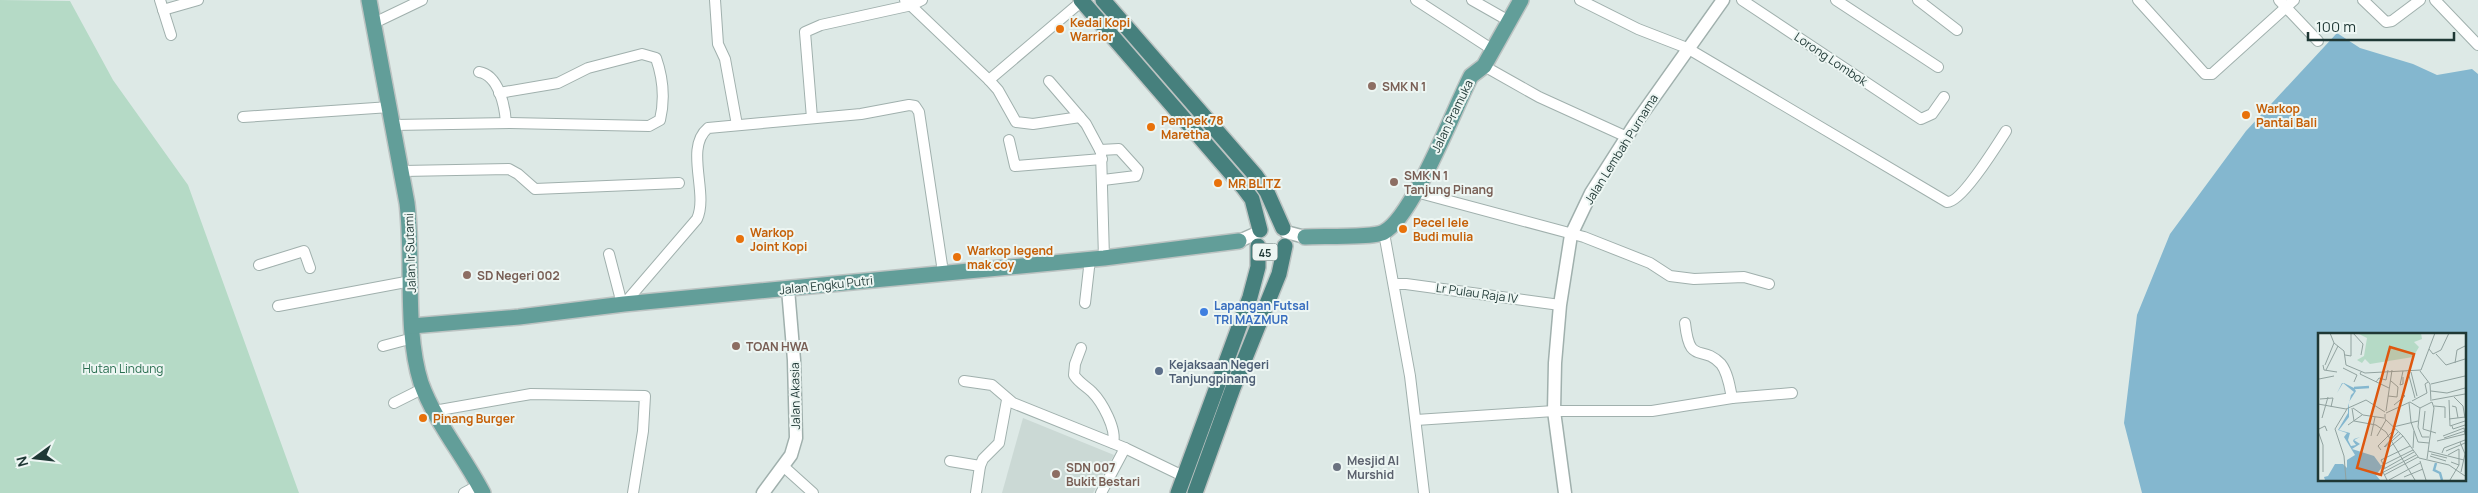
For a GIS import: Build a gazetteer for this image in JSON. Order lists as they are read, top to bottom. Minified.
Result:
{"streets":{"highway":["45"],"main road":["Jalan Pramuka","Jalan Ir Sutami","Jalan Engku Putri"],"street":["Lorong Lombok","Jalan Lembah Purnama","Lr Pulau Raja IV","Jalan Akasia"]},"crossings":[["Jalan Lembah Purnama","Lr Pulau Raja IV"],["Jalan Ir Sutami","Jalan Engku Putri"],["Jalan Engku Putri","Jalan Akasia"]],"parks":["Hutan Lindung"],"places":["Kedai Kopi Warrior","SMK N 1","Warkop Pantai Bali","Pempek 78 Maretha","SMK N 1 Tanjung Pinang","MR BLITZ","Pecel lele Budi mulia","Warkop Joint Kopi","Warkop legend mak coy","SD Negeri 002","Lapangan Futsal TRI MAZMUR","TOAN HWA","Kejaksaan Negeri Tanjungpinang","Pinang Burger","Mesjid Al Murshid","SDN 007 Bukit Bestari"],"scale_bar":"100 m","north":"left"}
